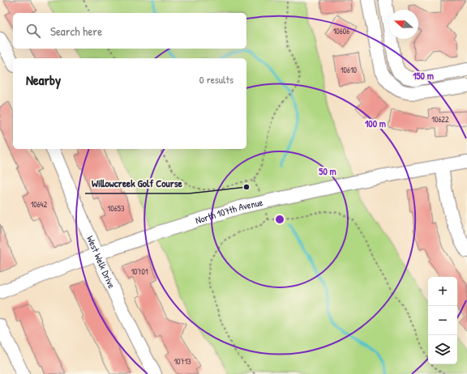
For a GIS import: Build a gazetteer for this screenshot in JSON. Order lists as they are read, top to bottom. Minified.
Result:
{"streets":{"street":["North 107th Avenue","West Welk Drive"]},"crossings":[["North 107th Avenue","West Welk Drive"]],"places":["Willowcreek Golf Course"],"house_numbers":["10606","10610","10622","10642","10653","10701","10713"],"north":"left","page":{"search":"Search here","heading":["Nearby","0 results"],"map_buttons":["+","−"]},"rings":["150 m","100 m","50 m"]}
